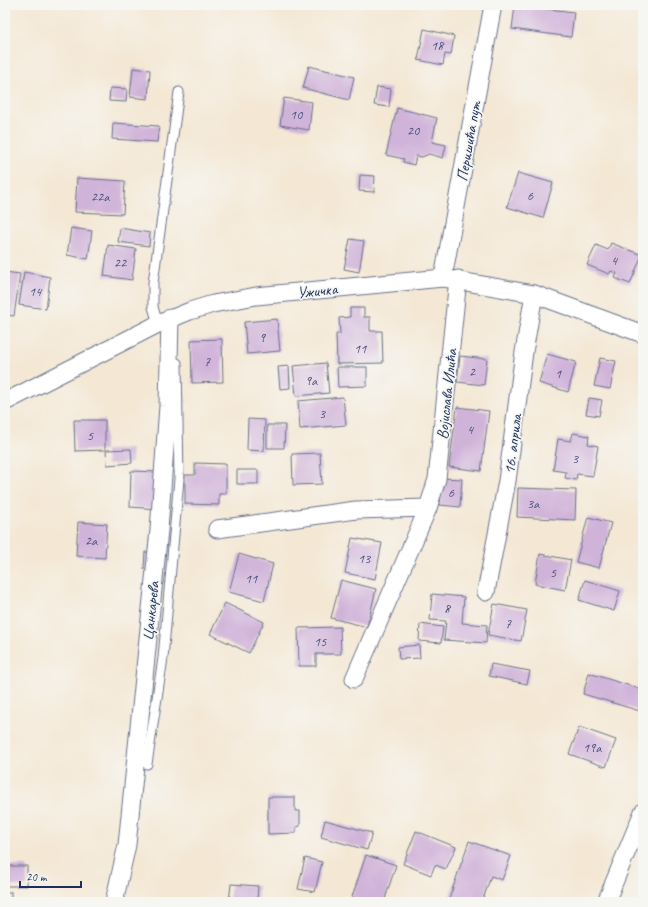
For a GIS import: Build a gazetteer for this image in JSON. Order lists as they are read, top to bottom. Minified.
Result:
{"streets":{"street":["Перишића пут","Ужичка","Војислава Илића","16. априла","Цанкарева"]},"crossings":[["Перишића пут","Ужичка"],["Перишића пут","Војислава Илића"],["Ужичка","Војислава Илића"],["Ужичка","16. априла"],["Ужичка","Цанкарева"]],"house_numbers":["18","10","20","6","22a","4","22","14","9","11","7","2","1","9a","3","4","5","3","6","3a","2a","13","5","11","8","7","15","19a"],"scale_bar":"20 m"}
